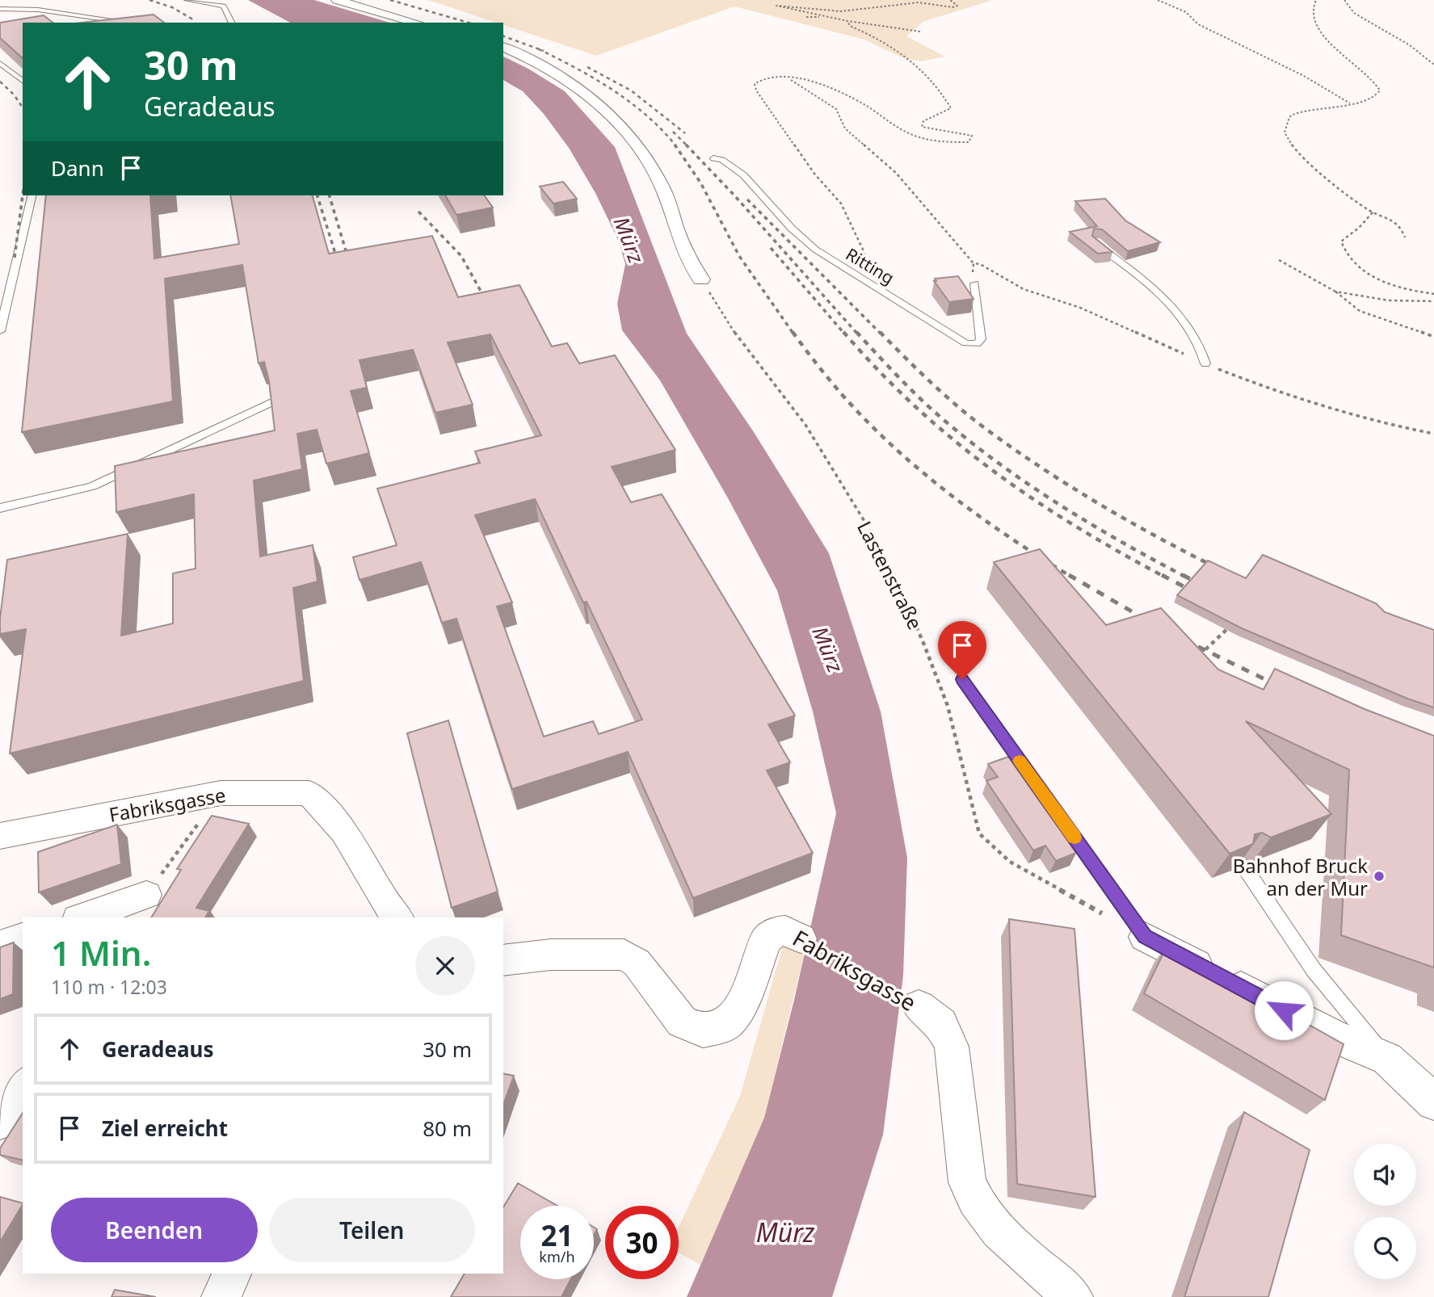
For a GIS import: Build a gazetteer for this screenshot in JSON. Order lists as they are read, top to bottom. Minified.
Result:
{"streets":{"street":["Fabriksgasse"],"lane":["Ritting"],"path":["Lastenstraße"]},"water":["Mürz"],"places":["Bahnhof Bruck an der Mur"],"page":{"turn":["30 m","Geradeaus"],"then":"Dann","heading":["1 Min.","110 m · 12:03"],"list":[{"name":"Geradeaus","value":"30 m"},{"name":"Ziel erreicht","value":"80 m"}],"buttons":["Beenden","Teilen"],"speed":"21 km/h","limit":"30"}}
